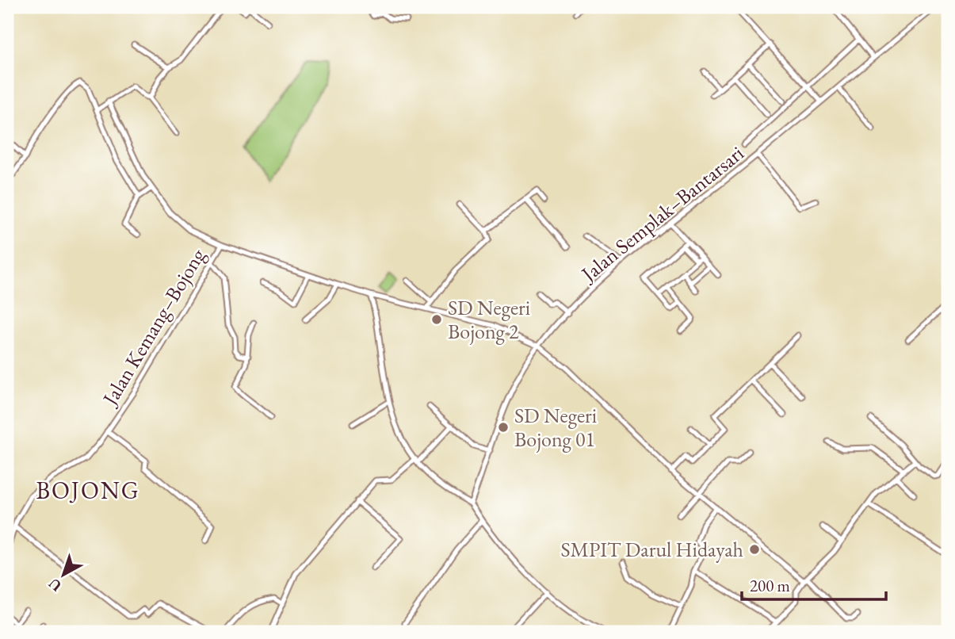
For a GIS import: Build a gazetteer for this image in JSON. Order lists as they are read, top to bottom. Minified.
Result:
{"streets":{"street":["Jalan Semplak–Bantarsari","Jalan Kemang–Bojong"]},"crossings":[["Jalan Semplak–Bantarsari","Jalan Kemang–Bojong"]],"districts":["BOJONG"],"places":["SD Negeri Bojong 2","SD Negeri Bojong 01","SMPIT Darul Hidayah"],"scale_bar":"200 m","north":"bottom left"}
